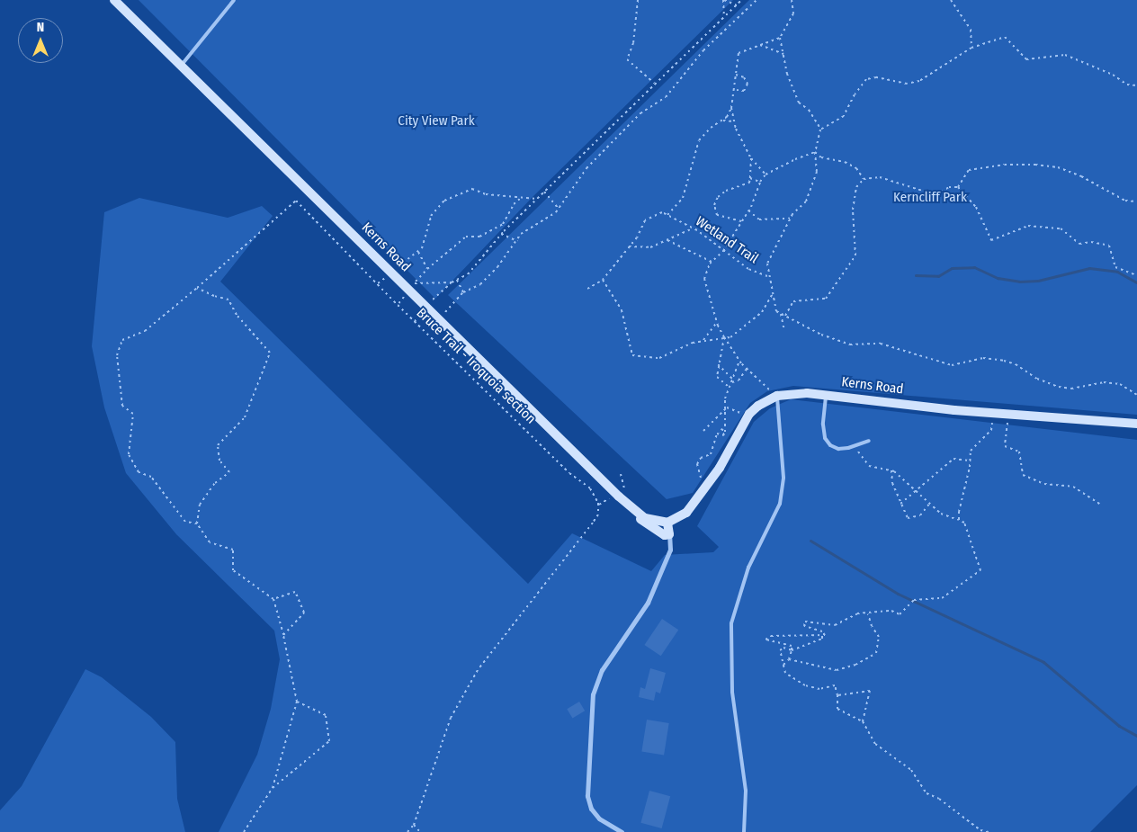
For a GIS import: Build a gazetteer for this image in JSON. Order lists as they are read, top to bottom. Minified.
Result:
{"streets":{"street":["Kerns Road"],"path":["Wetland Trail","Bruce Trail - Iroquoia section"]},"crossings":[["Kerns Road","Bruce Trail - Iroquoia section"]],"parks":["City View Park","Kerncliff Park"],"north":"top"}
